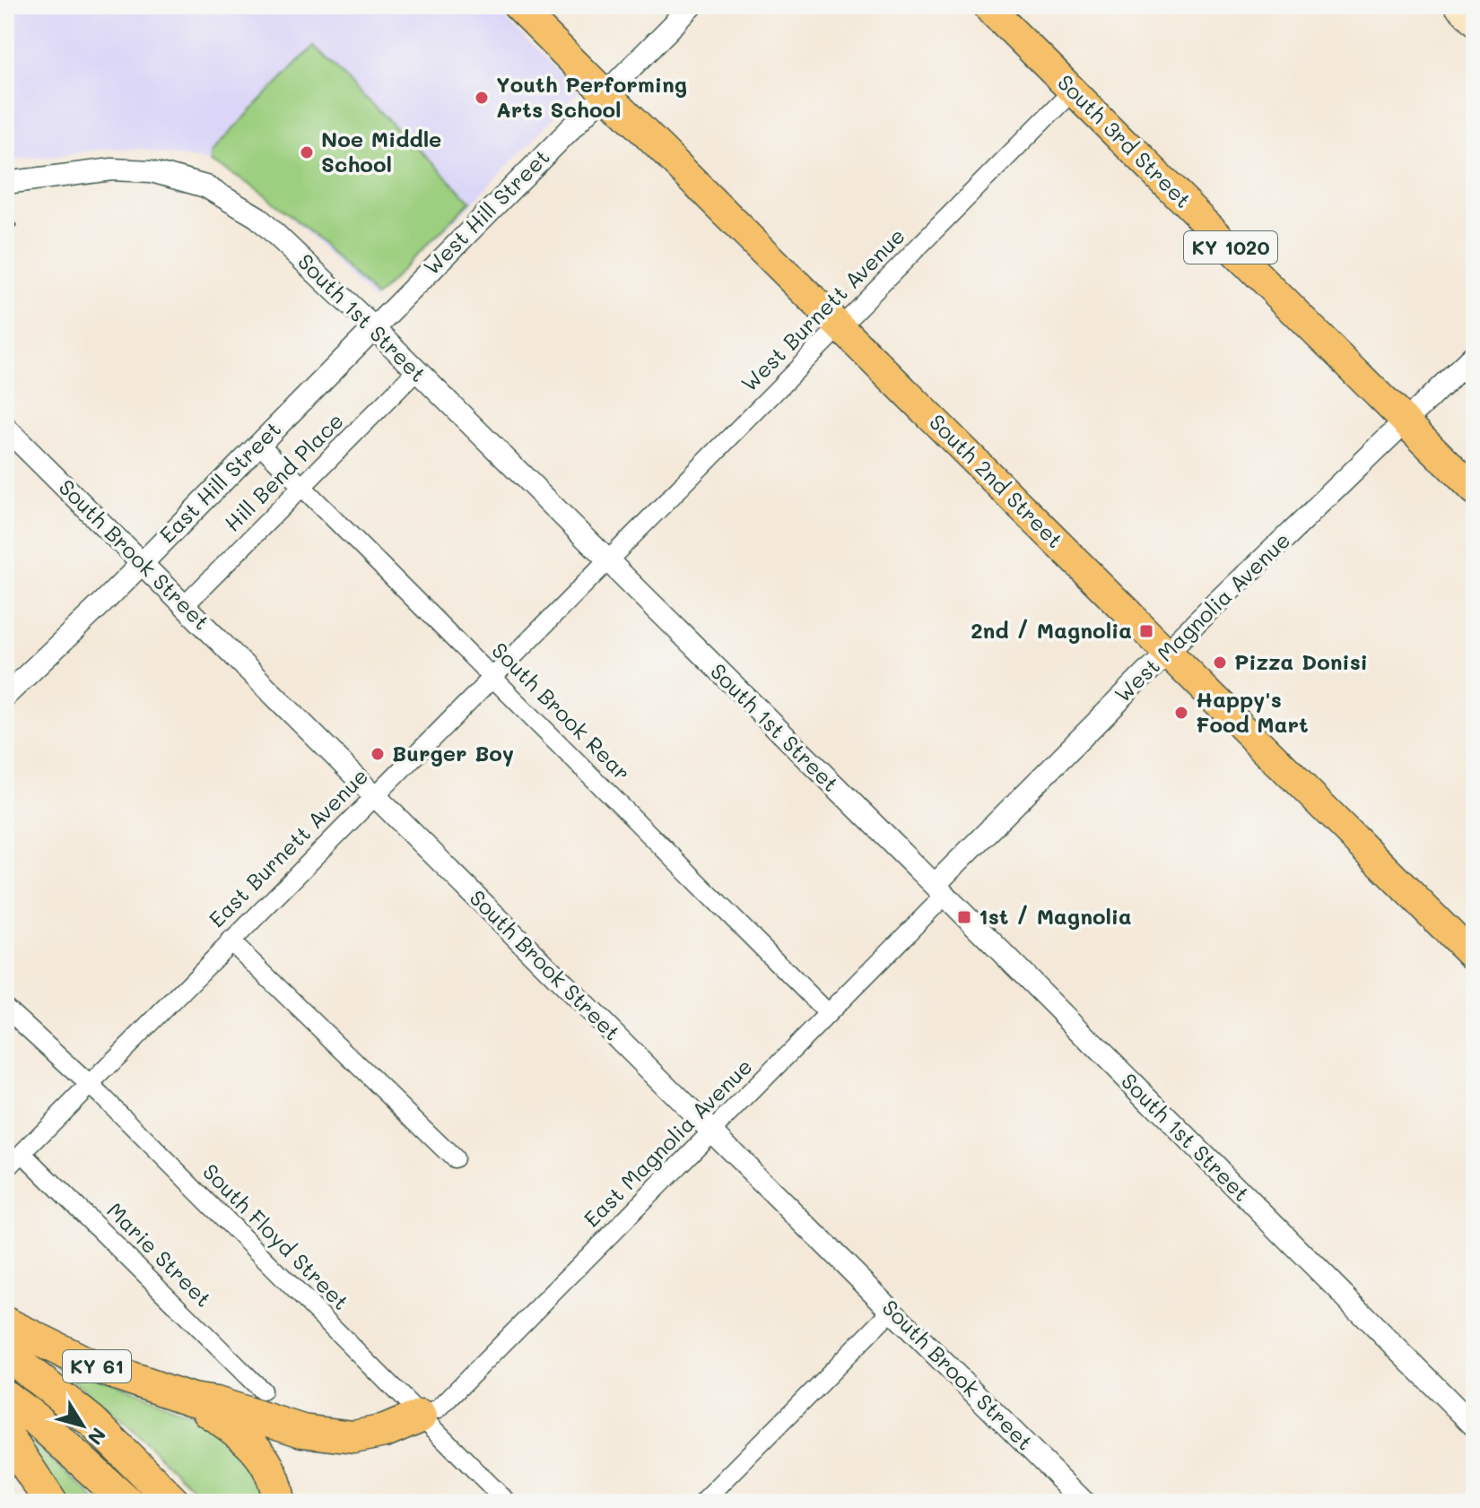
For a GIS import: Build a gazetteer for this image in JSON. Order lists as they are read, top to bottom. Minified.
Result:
{"streets":{"highway":["KY 61"],"main road":["South 3rd Street","KY 1020","South 2nd Street"],"street":["West Hill Street","West Burnett Avenue","South 1st Street","Hill Bend Place","East Hill Street","South Brook Street","West Magnolia Avenue","South Brook Rear","East Burnett Avenue","East Magnolia Avenue","South Floyd Street","Marie Street"]},"crossings":[["South 3rd Street","West Burnett Avenue"],["South 3rd Street","West Magnolia Avenue"],["West Hill Street","South 1st Street"],["West Hill Street","South 2nd Street"],["West Hill Street","East Hill Street"],["West Burnett Avenue","South 1st Street"],["West Burnett Avenue","South 2nd Street"],["West Burnett Avenue","East Burnett Avenue"],["South 1st Street","Hill Bend Place"],["South 1st Street","East Hill Street"],["South 1st Street","West Magnolia Avenue"],["South 1st Street","East Burnett Avenue"],["South 1st Street","East Magnolia Avenue"],["Hill Bend Place","South Brook Street"],["Hill Bend Place","South Brook Rear"],["South 2nd Street","West Magnolia Avenue"],["East Hill Street","South Brook Street"],["East Hill Street","South Brook Rear"],["South Brook Street","East Burnett Avenue"],["South Brook Street","East Magnolia Avenue"],["West Magnolia Avenue","East Magnolia Avenue"],["South Brook Rear","East Burnett Avenue"],["South Brook Rear","East Magnolia Avenue"],["East Burnett Avenue","South Floyd Street"],["East Burnett Avenue","Marie Street"],["East Magnolia Avenue","South Floyd Street"]],"places":{"other":["Youth Performing Arts School","Noe Middle School","Pizza Donisi","Happy's Food Mart","Burger Boy"],"transit":["2nd / Magnolia","1st / Magnolia"]},"north":"bottom right"}
